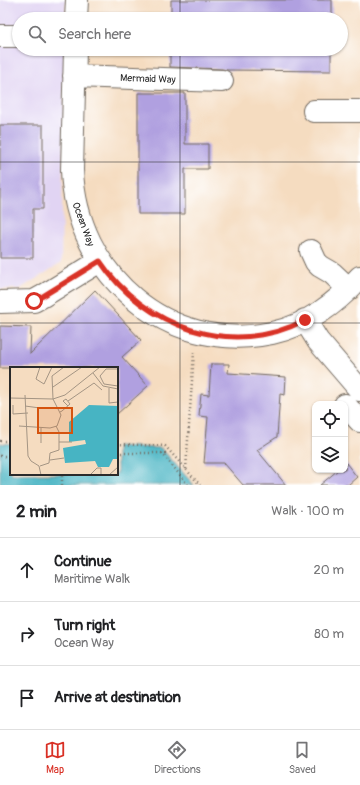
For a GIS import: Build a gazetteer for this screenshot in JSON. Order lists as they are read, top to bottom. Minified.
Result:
{"streets":{"street":["Mermaid Way","Ocean Way"]},"crossings":[["Mermaid Way","Ocean Way"]],"page":{"search":"Search here","heading":["2 min","Walk · 100 m"],"list":[["Continue","Maritime Walk","20 m"],["Turn right","Ocean Way","80 m"],"Arrive at destination"],"nav":["Map","Directions","Saved"]}}
